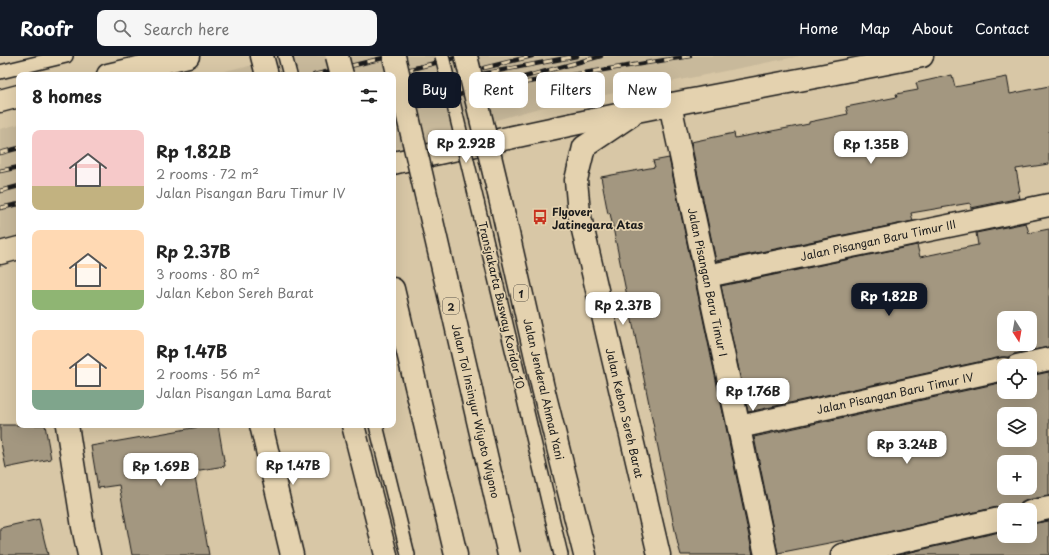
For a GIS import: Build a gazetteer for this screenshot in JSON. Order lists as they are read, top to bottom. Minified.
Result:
{"streets":{"main road":["Jalan Pisangan Baru Timur III","Jalan Pisangan Baru Timur I","1","2","Jalan Jenderal Ahmad Yani","Jalan Pisangan Baru Timur IV","Jalan Tol Insinyur Wiyoto Wiyono","Jalan Kebon Sereh Barat"],"lane":["Transjakarta Busway Koridor 10"]},"crossings":[["Jalan Pisangan Baru Timur III","Jalan Pisangan Baru Timur I"],["Jalan Pisangan Baru Timur I","Jalan Pisangan Baru Timur IV"]],"places":{"bus stop":["Flyover Jatinegara Atas"]},"north":"bottom","page":{"header":"Roofr","search":"Search here","nav":["Home","Map","About","Contact"],"chip":["Buy","Rent","Filters","New"],"heading":"8 homes","list":[{"name":"Rp 1.82B","note":"2 rooms · 72 m² · Jalan Pisangan Baru Timur IV"},{"name":"Rp 2.37B","note":"3 rooms · 80 m² · Jalan Kebon Sereh Barat"},{"name":"Rp 1.47B","note":"2 rooms · 56 m² · Jalan Pisangan Lama Barat"}],"price":["Rp 2.92B","Rp 1.35B","Rp 1.82B","Rp 2.37B","Rp 1.76B","Rp 3.24B","Rp 1.47B","Rp 1.69B"],"map_buttons":["+","−"]}}
